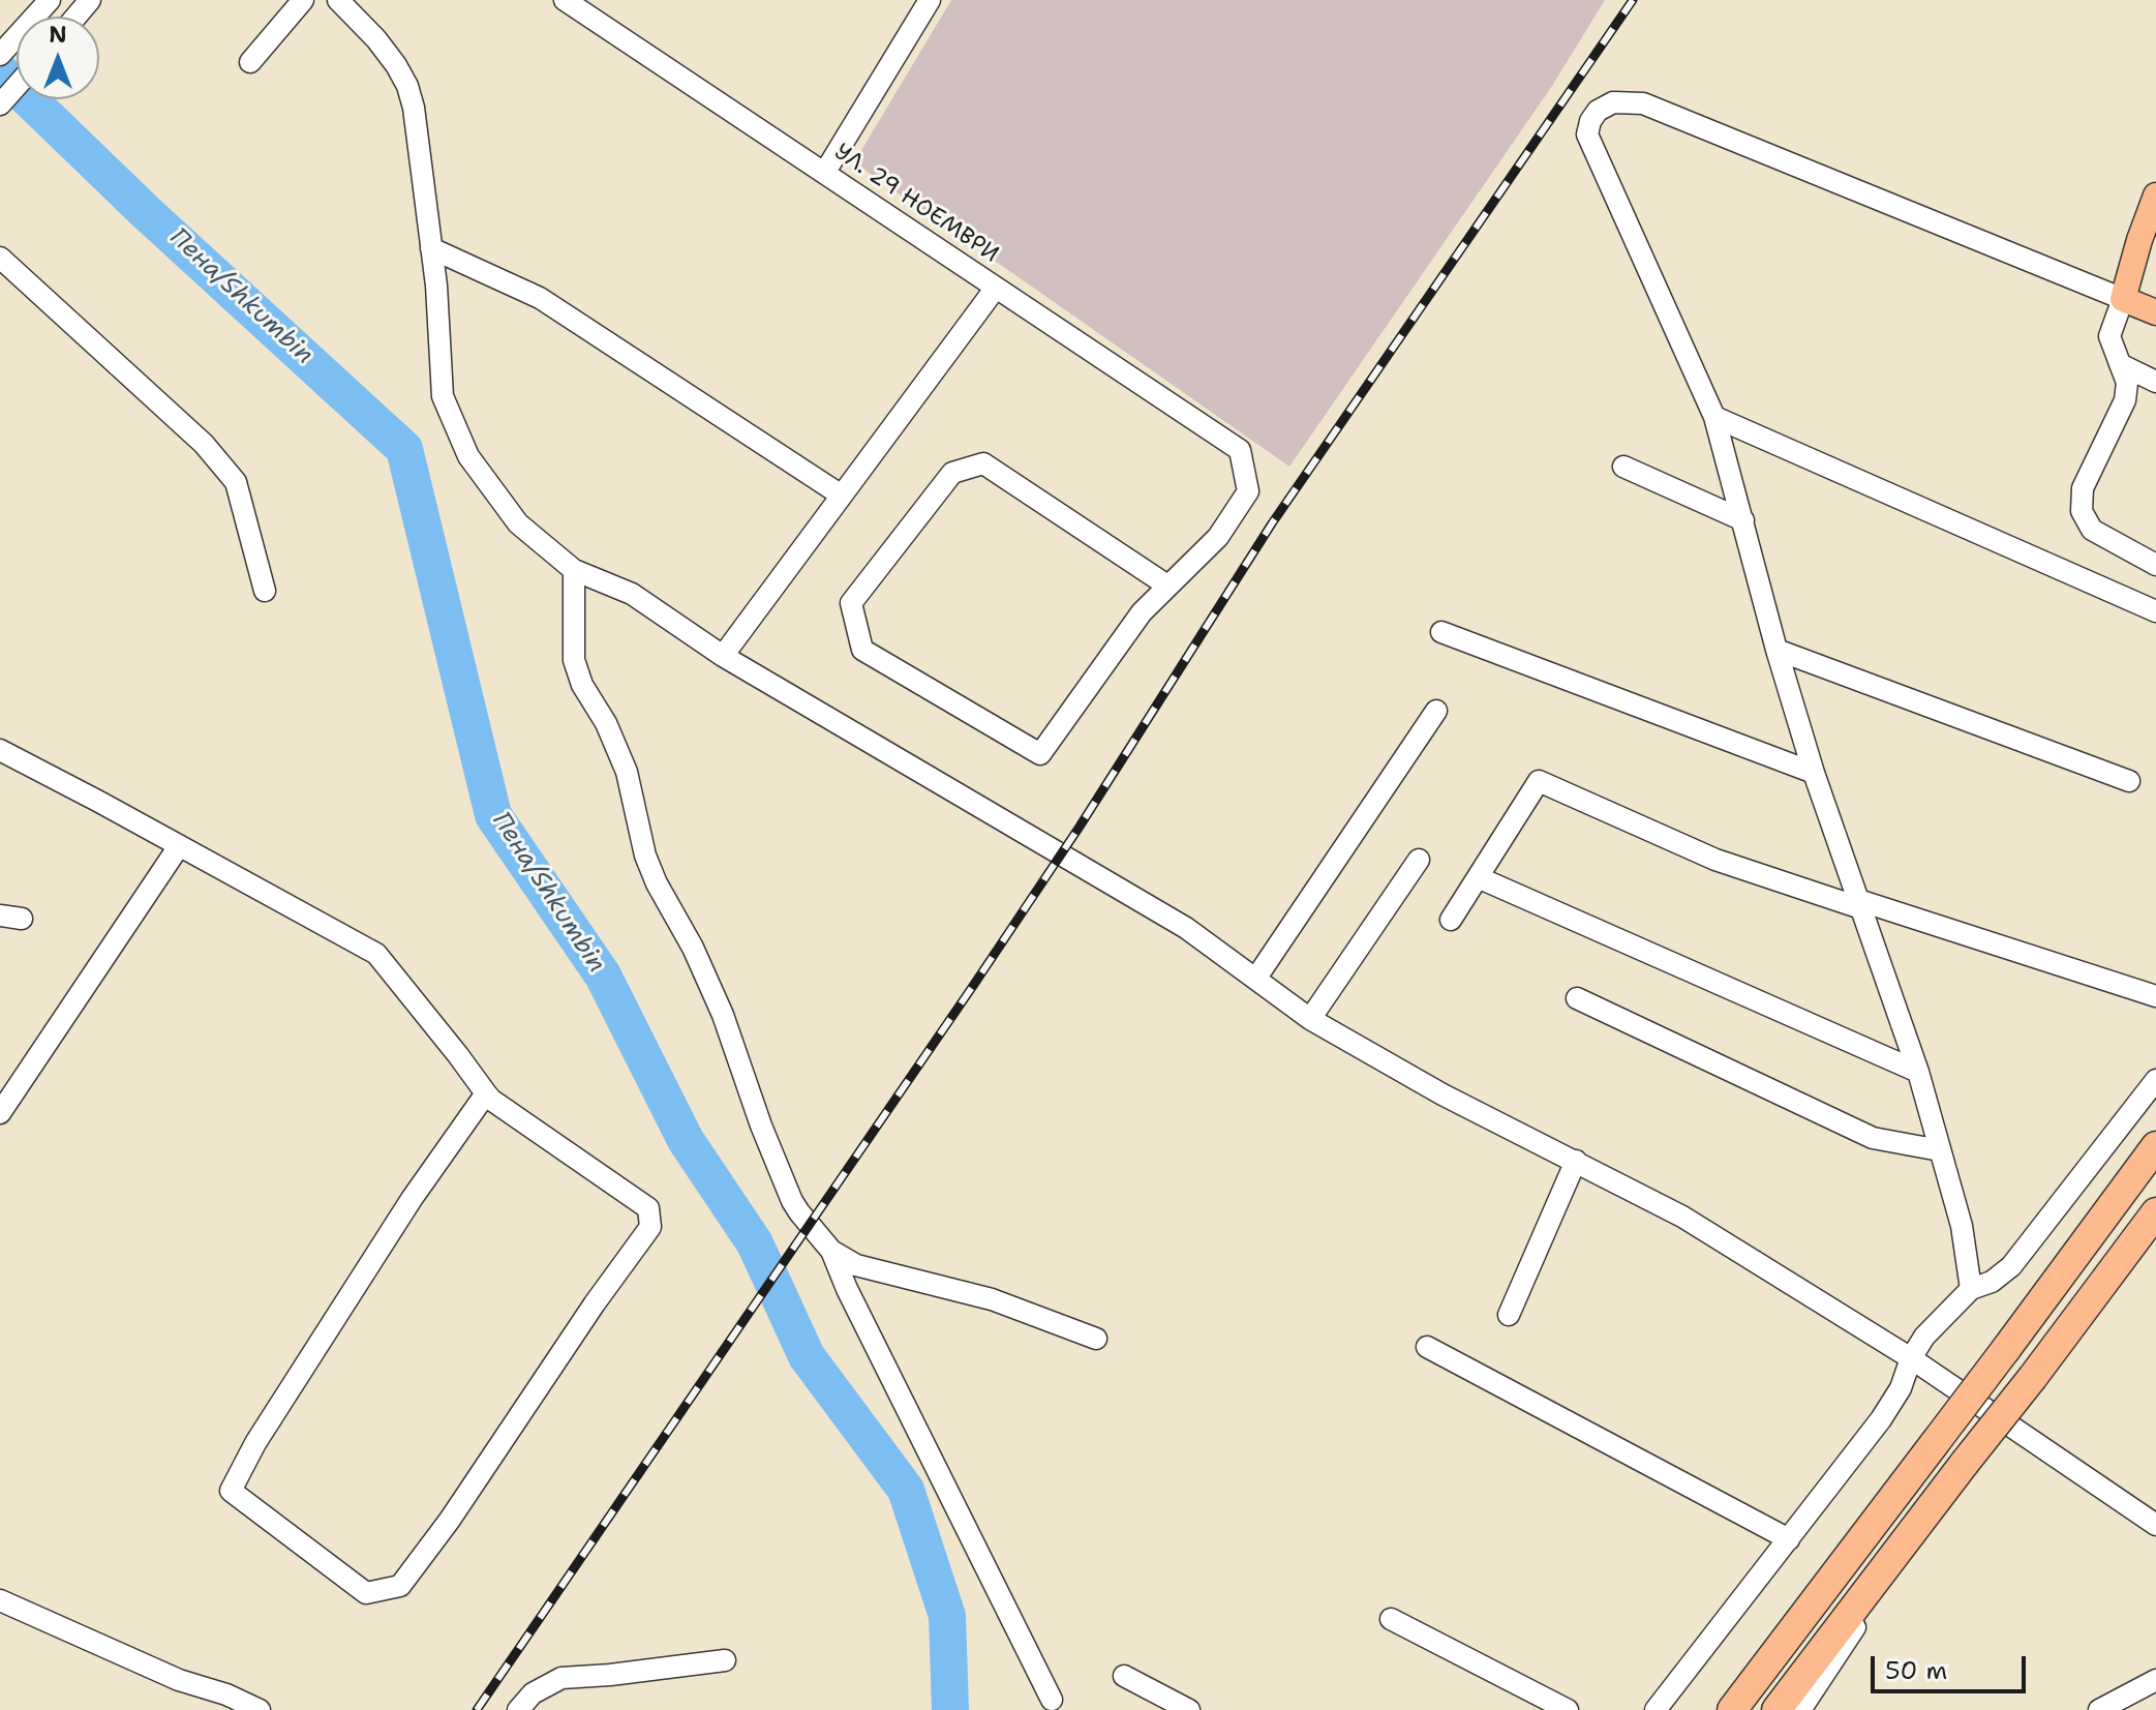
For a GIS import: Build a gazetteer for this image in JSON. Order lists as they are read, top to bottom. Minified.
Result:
{"streets":{"street":["УЛ. 29 НОЕМВРИ"]},"water":["Пена/Shkumbin"],"scale_bar":"50 m","north":"top"}
